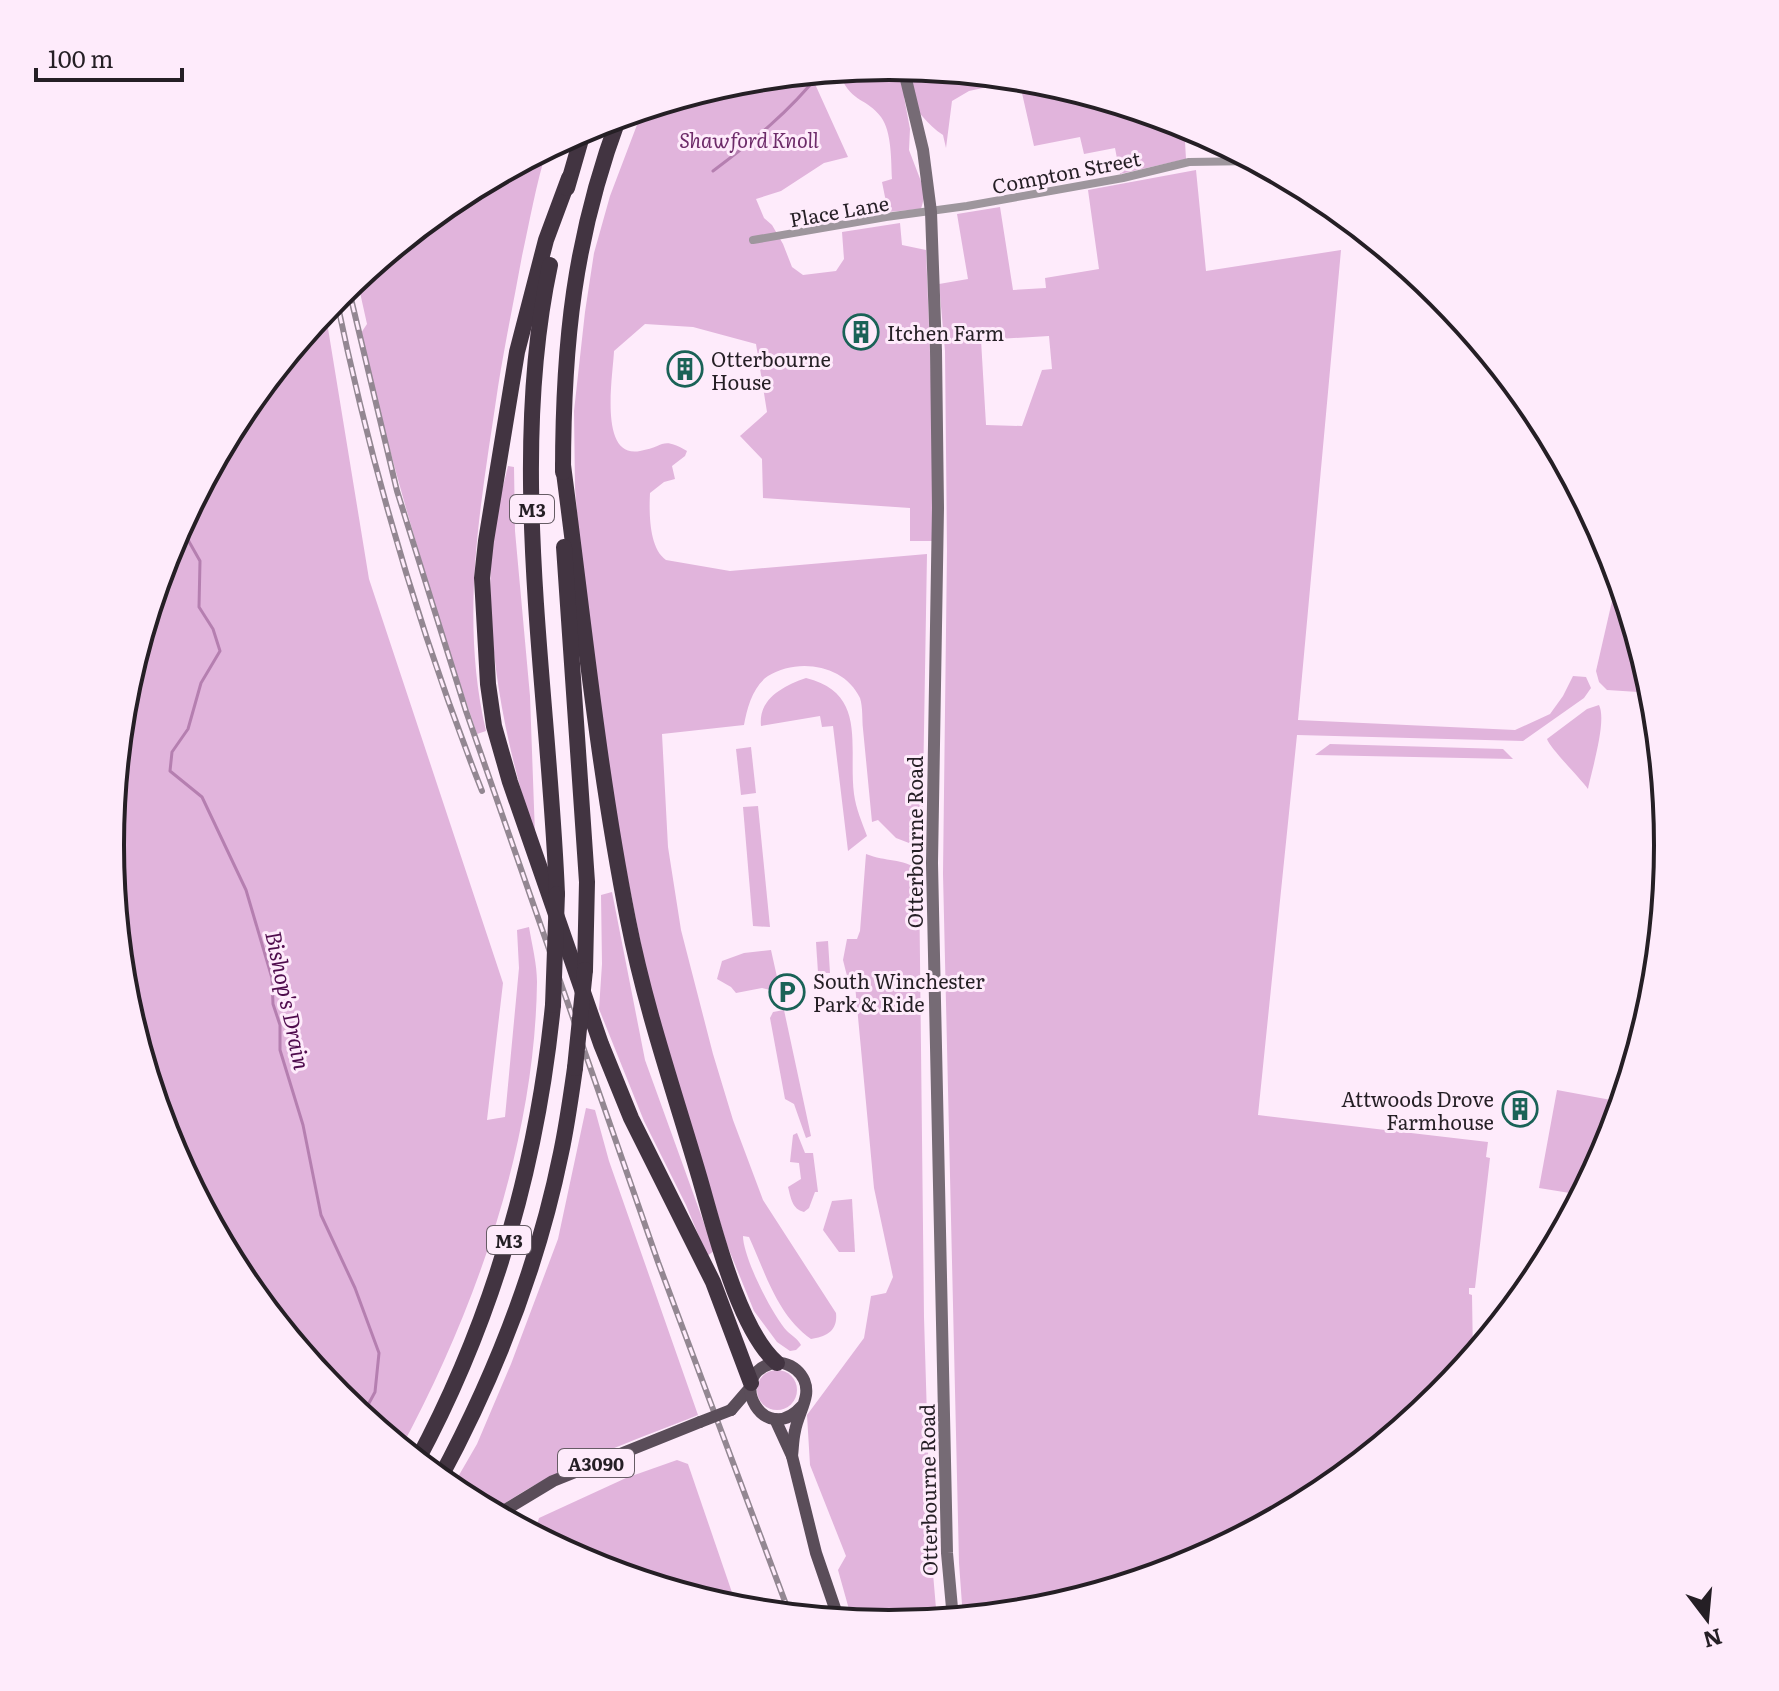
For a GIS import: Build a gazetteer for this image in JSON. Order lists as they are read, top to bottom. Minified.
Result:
{"streets":{"highway":["M3"],"main road":["A3090"],"street":["Compton Street","Place Lane","Otterbourne Road"]},"crossings":[["Compton Street","Place Lane"],["Compton Street","Otterbourne Road"],["Place Lane","Otterbourne Road"],["M3","A3090"]],"water":["Bishop's Drain"],"parks":["Shawford Knoll"],"places":{"building":["Itchen Farm","Otterbourne House","Attwoods Drove Farmhouse"],"parking":["South Winchester Park & Ride"]},"scale_bar":"100 m","north":"bottom"}
